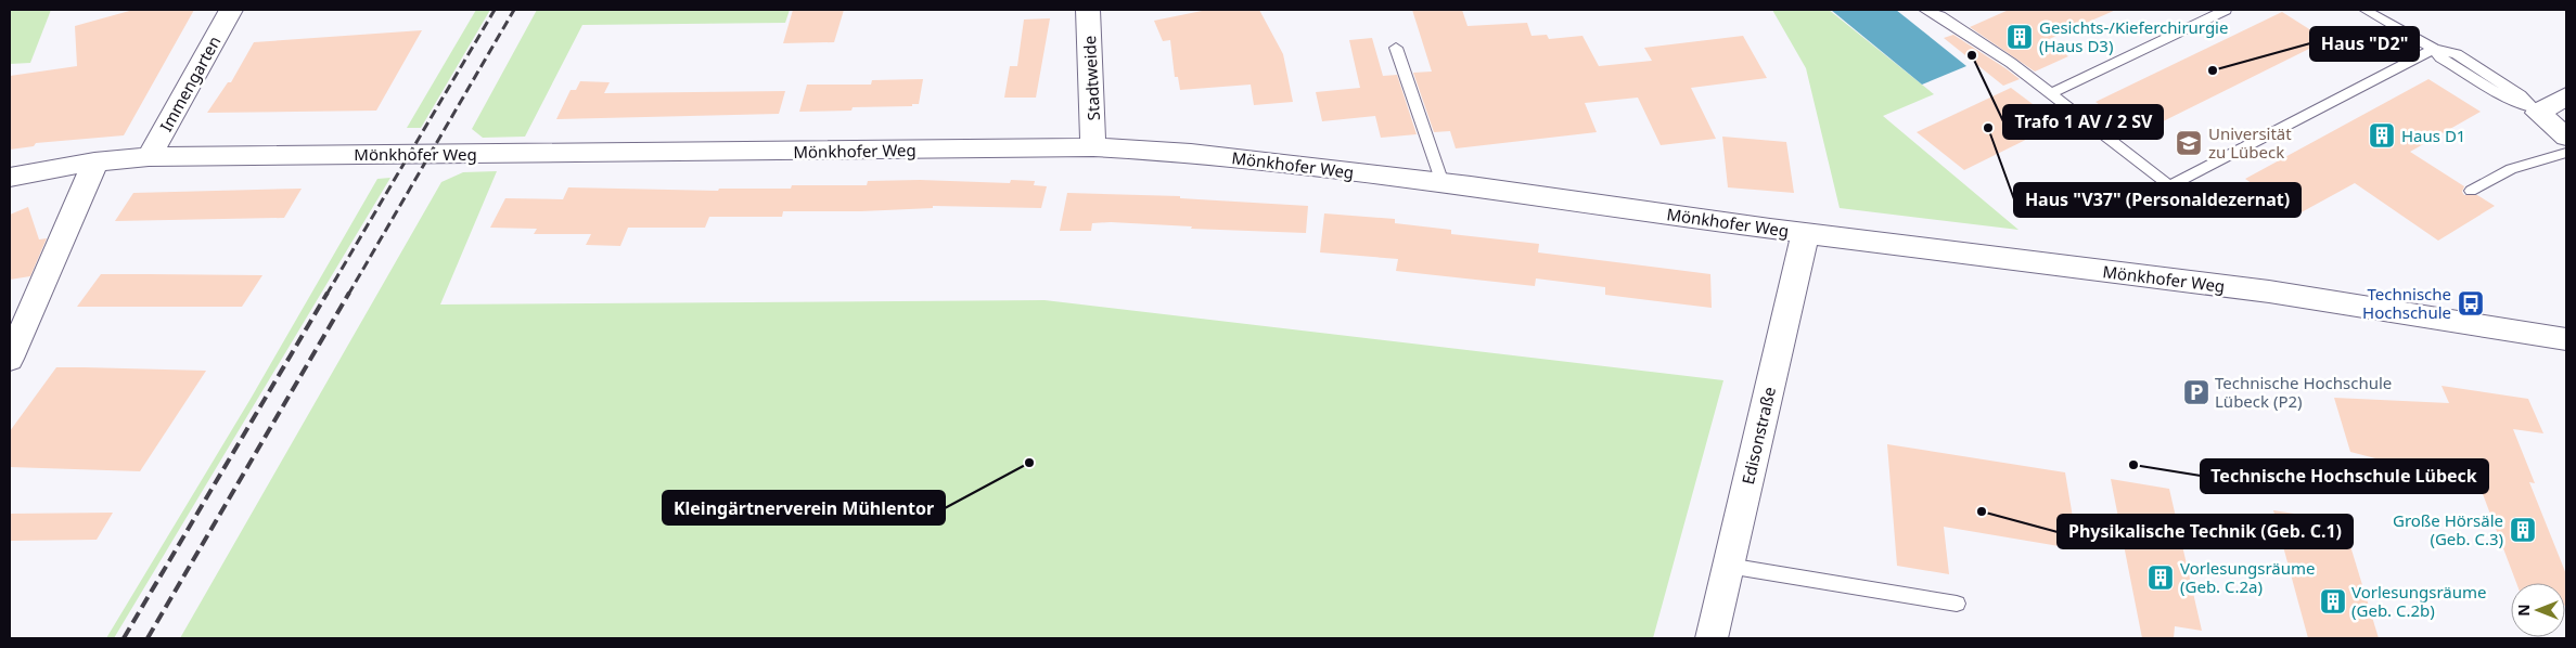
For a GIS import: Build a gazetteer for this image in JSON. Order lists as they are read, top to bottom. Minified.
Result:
{"streets":{"street":["Stadtweide","Immengarten","Mönkhofer Weg","Edisonstraße"]},"crossings":[["Stadtweide","Mönkhofer Weg"],["Immengarten","Mönkhofer Weg"],["Mönkhofer Weg","Edisonstraße"]],"places":{"building":["Gesichts-/Kieferchirurgie (Haus D3)","Haus D1","Große Hörsäle (Geb. C.3)","Vorlesungsräume (Geb. C.2a)","Vorlesungsräume (Geb. C.2b)"],"other":["Trafo 1 AV / 2 SV","Haus \"D2\"","Haus \"V37\" (Personaldezernat)","Kleingärtnerverein Mühlentor","Technische Hochschule Lübeck","Physikalische Technik (Geb. C.1)"],"school or university":["Universität zu Lübeck"],"bus stop":["Technische Hochschule"],"parking":["Technische Hochschule Lübeck (P2)"]},"north":"left"}
